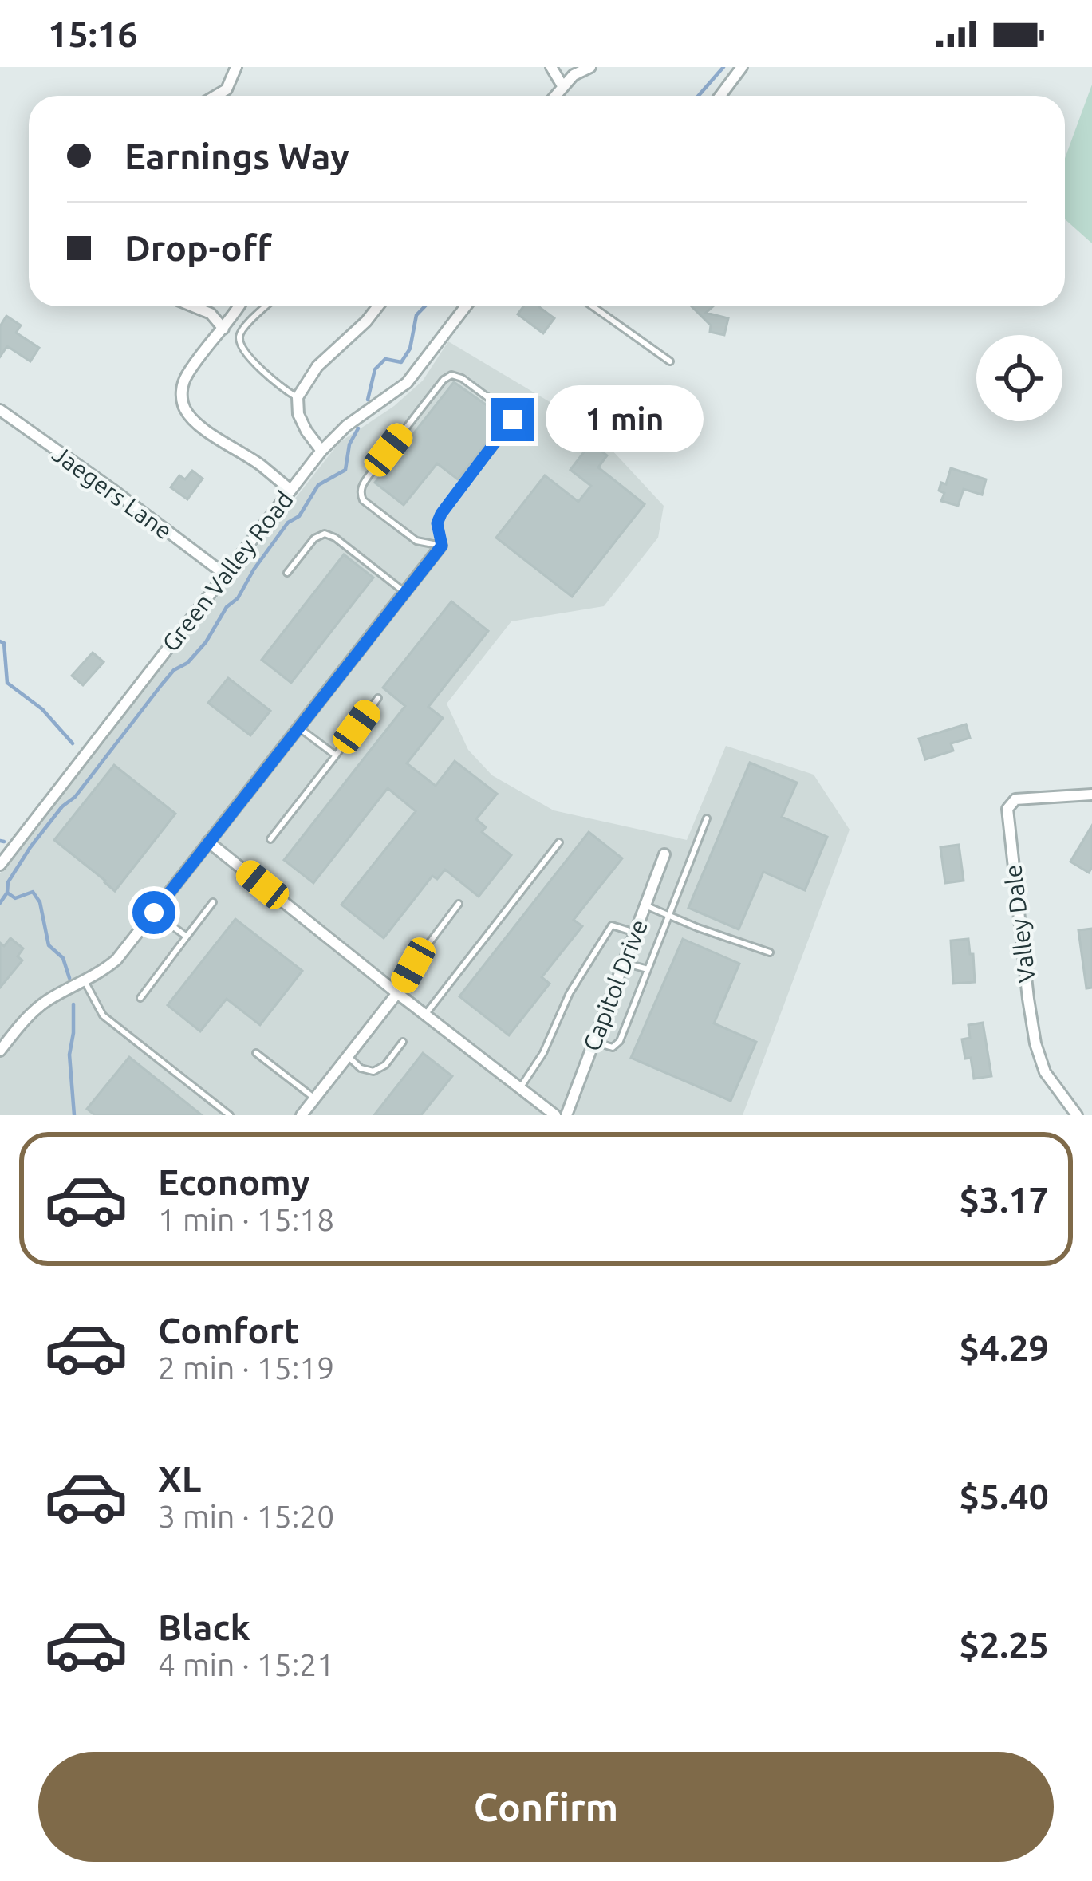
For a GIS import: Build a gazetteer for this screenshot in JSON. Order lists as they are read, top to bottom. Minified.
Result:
{"streets":{"street":["Jaegers Lane","Green Valley Road","Valley Dale","Capitol Drive"]},"crossings":[["Jaegers Lane","Green Valley Road"]],"page":{"status":"15:16","banner":["Earnings Way","Drop-off"],"bubble":"1 min","list":[{"name":"Economy","note":"1 min · 15:18","value":"$3.17"},{"name":"Comfort","note":"2 min · 15:19","value":"$4.29"},{"name":"XL","note":"3 min · 15:20","value":"$5.40"},{"name":"Black","note":"4 min · 15:21","value":"$2.25"}],"buttons":"Confirm"}}
